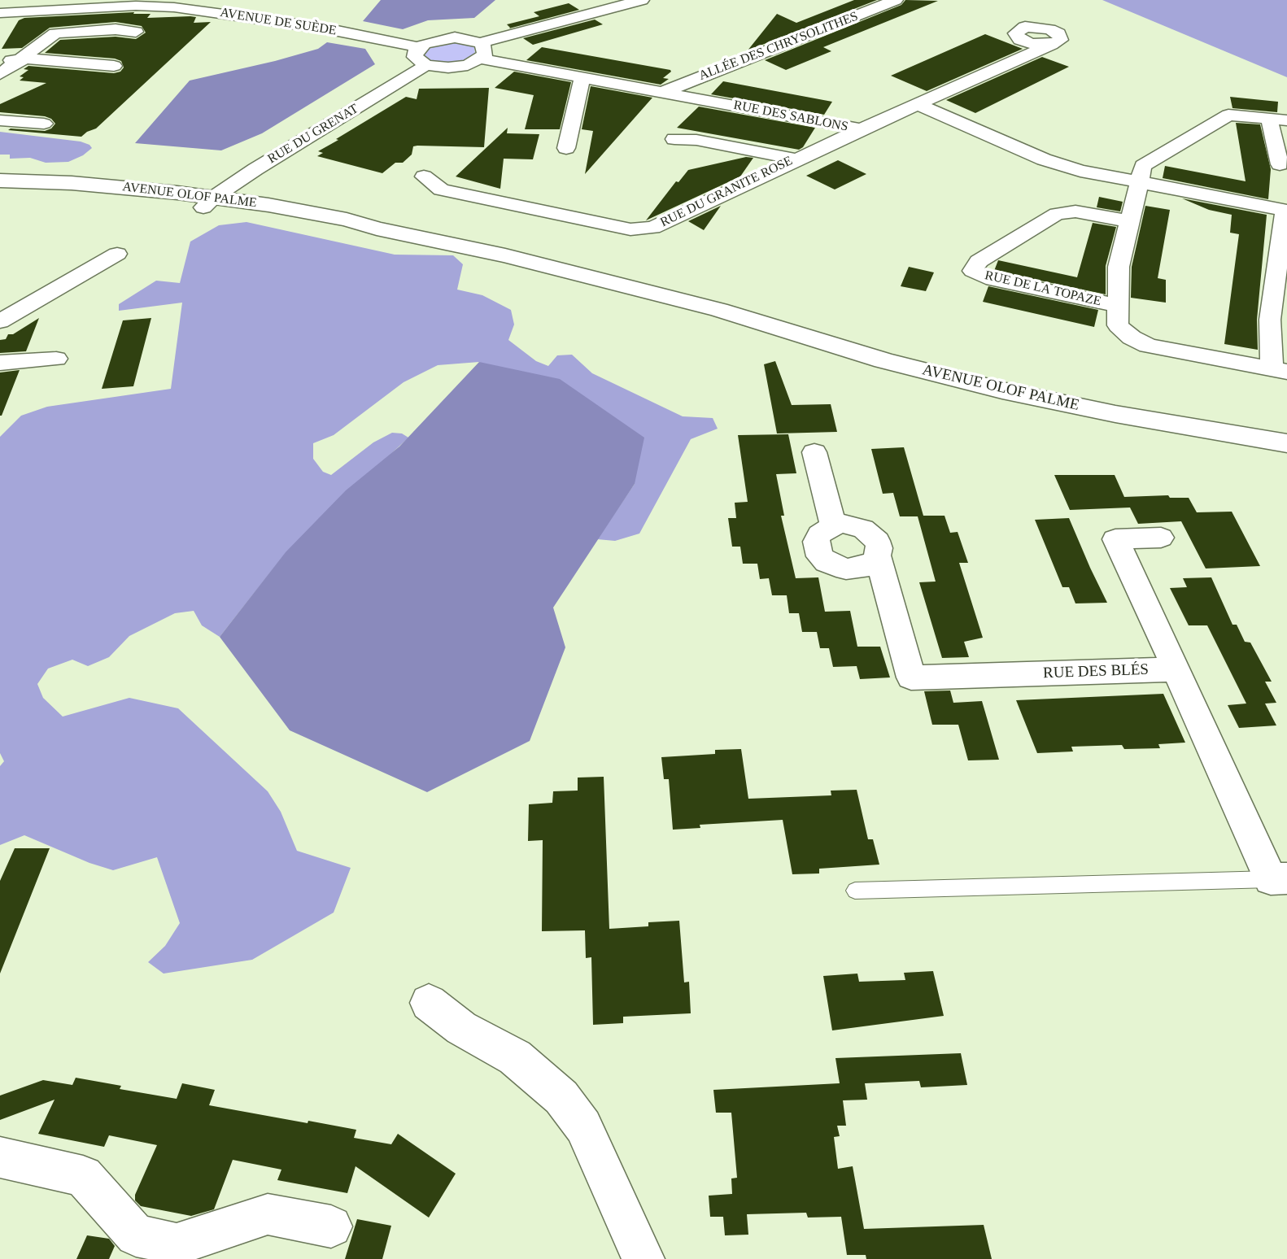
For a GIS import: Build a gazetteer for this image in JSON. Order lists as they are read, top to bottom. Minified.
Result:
{"streets":{"main road":["AVENUE OLOF PALME"],"street":["AVENUE DE SUÈDE","ALLÉE DES CHRYSOLITHES","RUE DES SABLONS","RUE DU GRENAT","RUE DU GRANITE ROSE","RUE DE LA TOPAZE","RUE DES BLÉS"]},"crossings":[["AVENUE DE SUÈDE","RUE DES SABLONS"],["ALLÉE DES CHRYSOLITHES","RUE DES SABLONS"],["RUE DES SABLONS","RUE DU GRANITE ROSE"],["RUE DU GRENAT","AVENUE OLOF PALME"]]}
